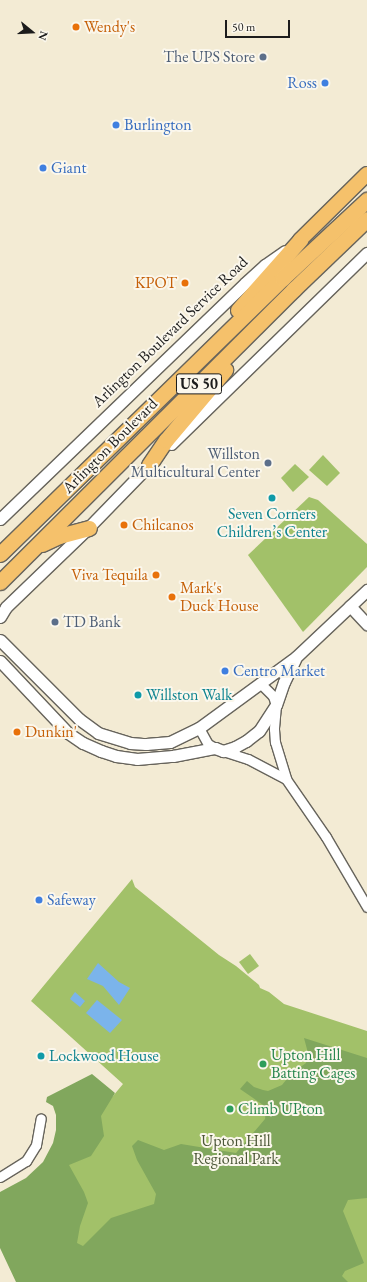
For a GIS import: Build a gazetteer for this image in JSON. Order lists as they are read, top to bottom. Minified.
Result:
{"streets":{"highway":["US 50","Arlington Boulevard"],"main road":["Arlington Boulevard Service Road"]},"parks":["Upton Hill Regional Park"],"places":["Wendy's","The UPS Store","Ross","Burlington","Giant","KPOT","Willston Multicultural Center","Seven Corners Children’s Center","Chilcanos","Viva Tequila","Mark's Duck House","TD Bank","Centro Market","Willston Walk","Dunkin'","Safeway","Lockwood House","Upton Hill Batting Cages","Climb UPton"],"scale_bar":"50 m","north":"right"}
